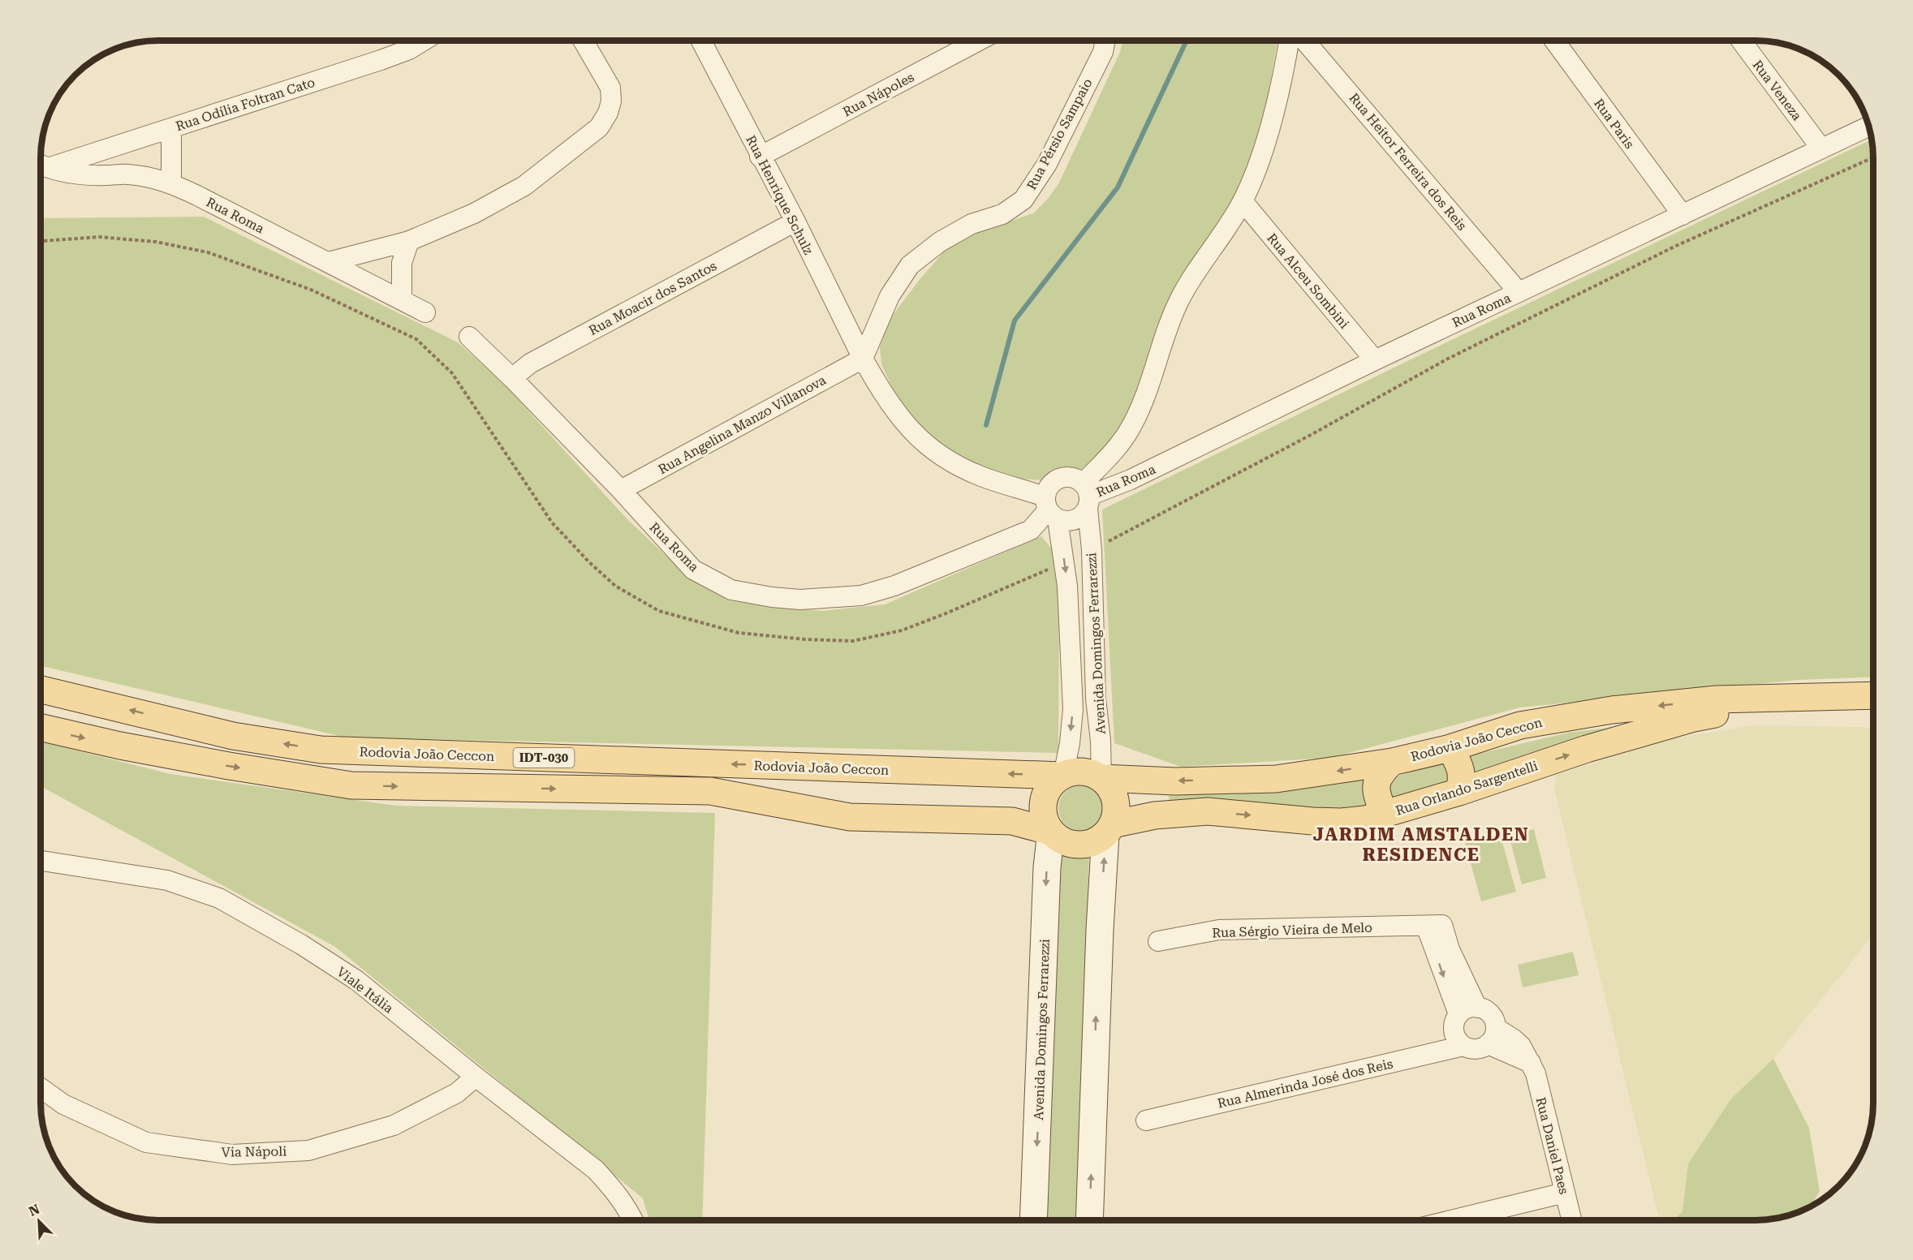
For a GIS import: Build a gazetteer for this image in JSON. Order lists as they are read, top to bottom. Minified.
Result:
{"streets":{"main road":["Avenida Domingos Ferrarezzi","Rodovia João Ceccon","IDT-030","Rua Orlando Sargentelli"],"street":["Rua Veneza","Rua Nápoles","Rua Odília Foltran Cato","Rua Paris","Rua Pérsio Sampaio","Rua Heitor Ferreira dos Reis","Rua Henrique Schulz","Rua Roma","Rua Alceu Sombini","Rua Moacir dos Santos","Rua Angelina Manzo Villanova","Rua Sérgio Vieira de Melo","Viale Itália","Rua Almerinda José dos Reis","Rua Daniel Paes","Via Nápoli"]},"crossings":[["Rua Veneza","Rua Roma"],["Rua Nápoles","Rua Henrique Schulz"],["Rua Odília Foltran Cato","Rua Roma"],["Rua Paris","Rua Roma"],["Rua Pérsio Sampaio","Rua Henrique Schulz"],["Rua Pérsio Sampaio","Rua Angelina Manzo Villanova"],["Rua Heitor Ferreira dos Reis","Rua Roma"],["Rua Henrique Schulz","Rua Moacir dos Santos"],["Rua Henrique Schulz","Rua Angelina Manzo Villanova"],["Rua Roma","Rua Alceu Sombini"],["Rua Roma","Rua Moacir dos Santos"],["Rua Roma","Rua Angelina Manzo Villanova"],["Rua Roma","Avenida Domingos Ferrarezzi"],["Avenida Domingos Ferrarezzi","Rodovia João Ceccon"],["Avenida Domingos Ferrarezzi","Rua Orlando Sargentelli"],["Rodovia João Ceccon","Rua Orlando Sargentelli"],["Viale Itália","Via Nápoli"],["Rua Almerinda José dos Reis","Rua Daniel Paes"]],"one_way":["Rua Orlando Sargentelli"],"districts":["JARDIM AMSTALDEN RESIDENCE"],"north":"top left"}
